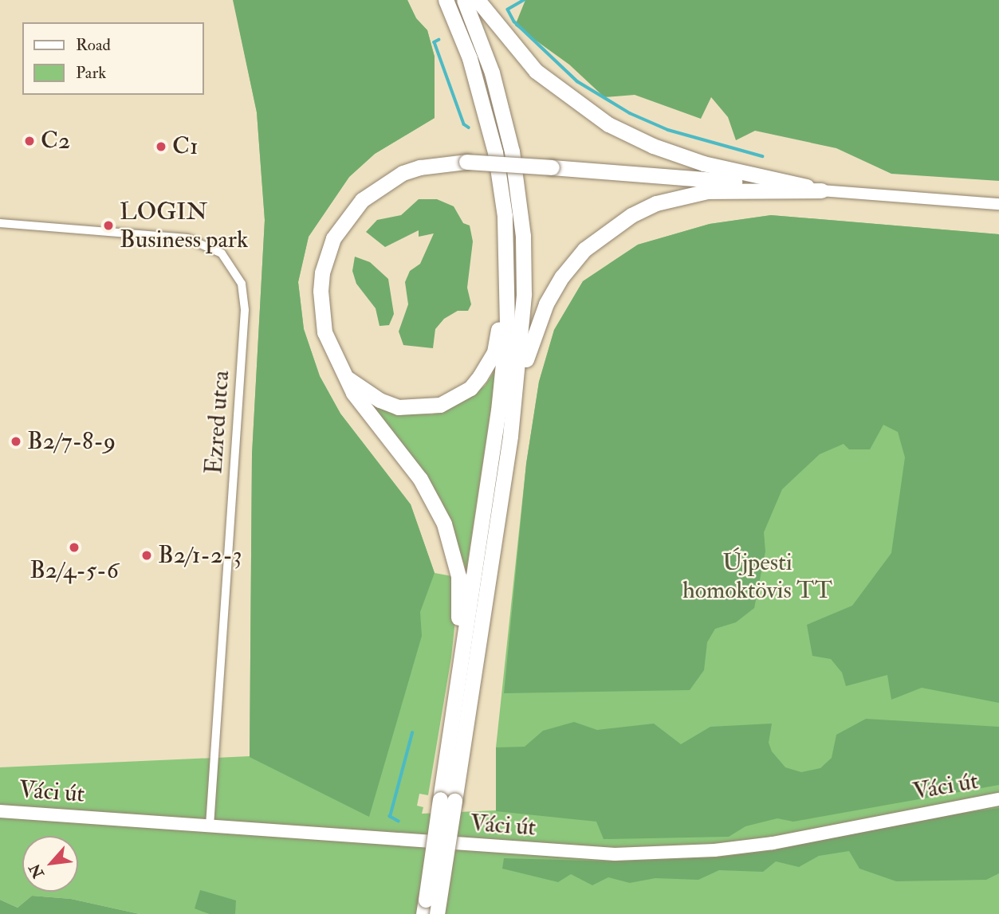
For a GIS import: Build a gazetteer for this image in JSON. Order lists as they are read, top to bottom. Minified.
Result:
{"streets":{"main road":["Váci út"],"street":["Ezred utca"]},"crossings":[["Ezred utca","Váci út"]],"parks":["Újpesti homoktövis TT"],"places":["C2","C1","LOGIN Business park","B2/7-8-9","B2/4-5-6","B2/1-2-3"],"legend":["Road","Park"],"north":"bottom left"}
